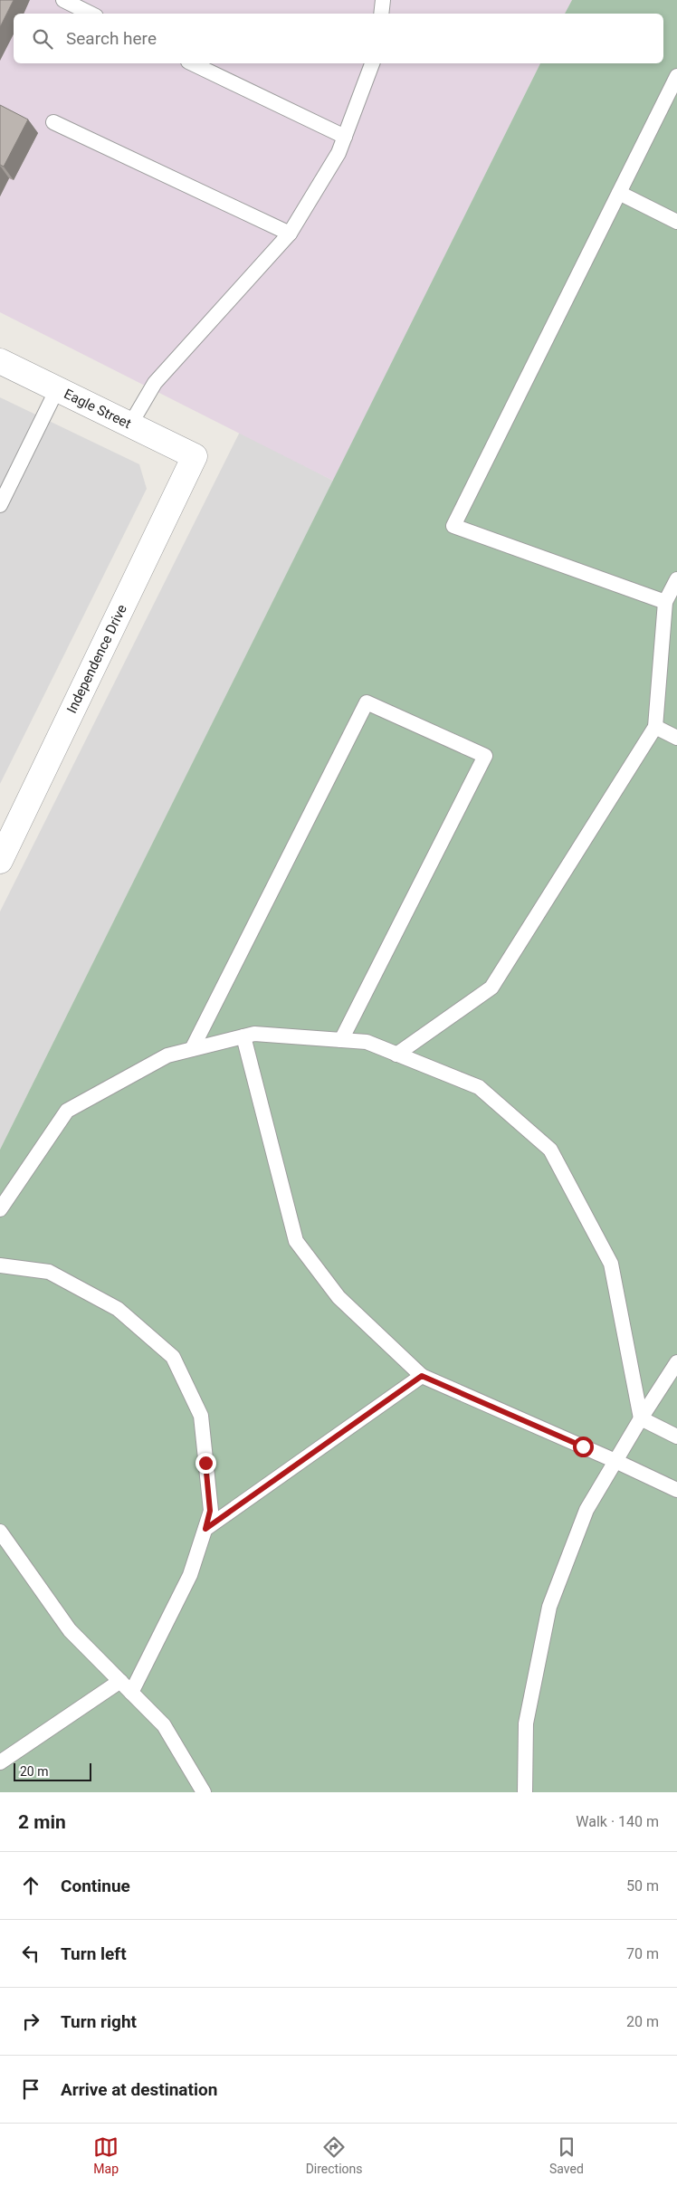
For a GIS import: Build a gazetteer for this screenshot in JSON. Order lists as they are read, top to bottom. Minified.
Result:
{"streets":{"street":["Eagle Street","Independence Drive"]},"crossings":[["Eagle Street","Independence Drive"]],"scale_bar":"20 m","page":{"search":"Search here","scale":"20 m","heading":["2 min","Walk · 140 m"],"list":[["Continue","50 m"],["Turn left","70 m"],["Turn right","20 m"],"Arrive at destination"],"nav":["Map","Directions","Saved"]}}
